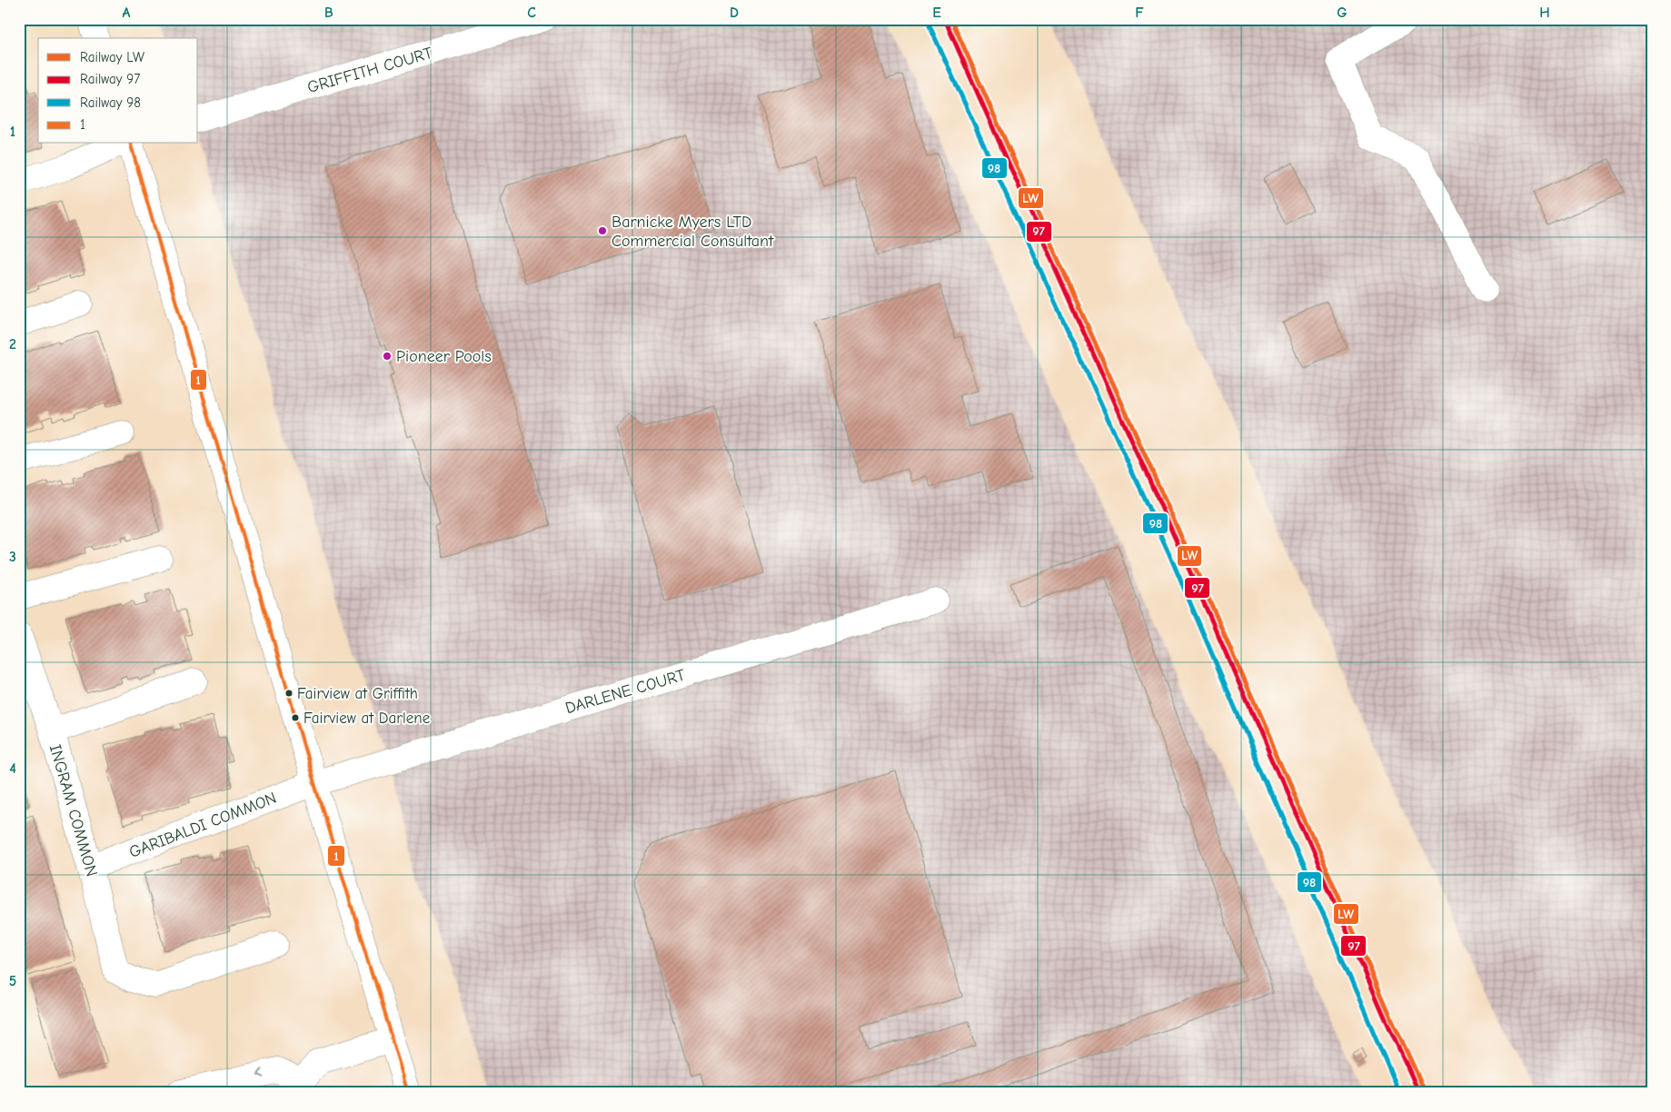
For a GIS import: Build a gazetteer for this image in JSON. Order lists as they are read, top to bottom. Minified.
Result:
{"streets":{"street":["GRIFFITH COURT","DARLENE COURT","INGRAM COMMON","GARIBALDI COMMON"]},"crossings":[["DARLENE COURT","GARIBALDI COMMON"],["INGRAM COMMON","GARIBALDI COMMON"]],"places":["Barnicke Myers LTD Commercial Consultant","Pioneer Pools","Fairview at Griffith","Fairview at Darlene"],"lines":["rail line LW","rail line 97","rail line 98","transit line 1"],"legend":["Railway LW","Railway 97","Railway 98","1"],"grid":{"columns":["A","B","C","D","E","F","G","H"],"rows":["1","2","3","4","5"]}}
